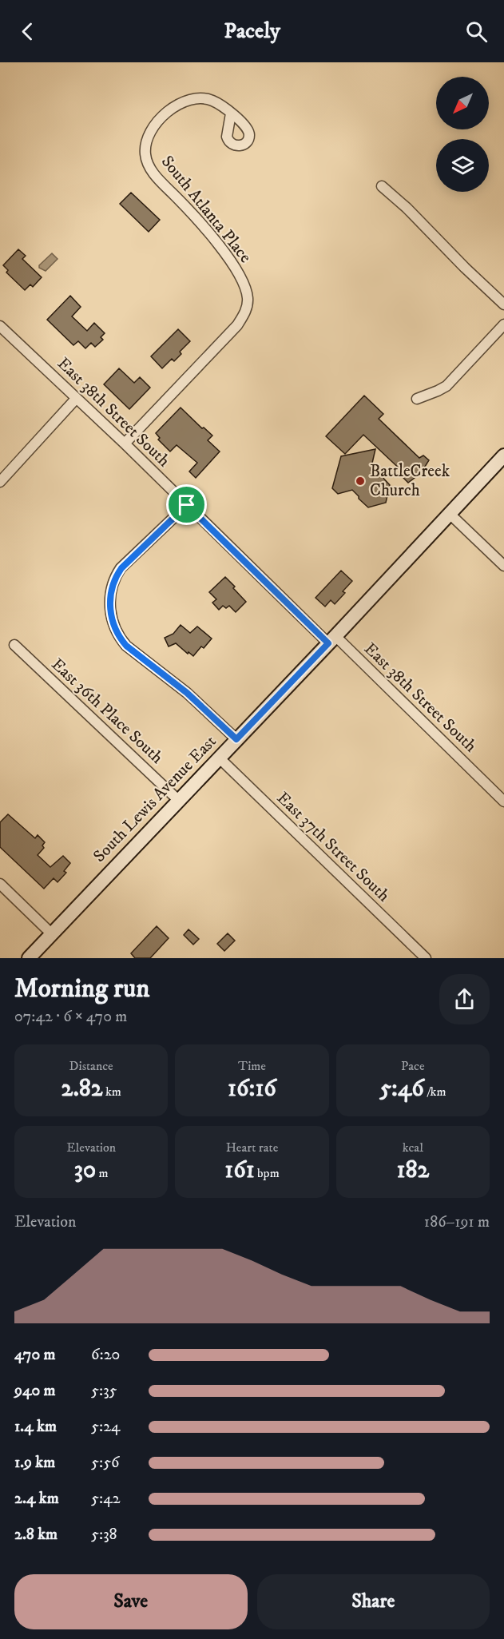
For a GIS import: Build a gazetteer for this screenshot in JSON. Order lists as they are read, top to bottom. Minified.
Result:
{"streets":{"main road":["South Lewis Avenue East"],"street":["South Atlanta Place","East 38th Street South","East 36th Place South","East 37th Street South"]},"crossings":[["South Atlanta Place","East 38th Street South"],["East 38th Street South","South Lewis Avenue East"],["East 36th Place South","South Lewis Avenue East"],["South Lewis Avenue East","East 37th Street South"]],"places":["BattleCreek Church"],"north":"bottom left","page":{"header":"Pacely","heading":["Morning run","07:42 · 6 × 470 m"],"stats":[["Distance","2.82 km"],["Time","16:16"],["Pace","5:46 /km"],["Elevation","30 m"],["Heart rate","161 bpm"],["kcal","182"]],"chart":["Elevation","186–191 m"],"list":[{"name":"470 m","note":"6:20"},{"name":"940 m","note":"5:35"},{"name":"1.4 km","note":"5:24"},{"name":"1.9 km","note":"5:56"},{"name":"2.4 km","note":"5:42"},{"name":"2.8 km","note":"5:38"}],"buttons":["Save","Share"]}}
